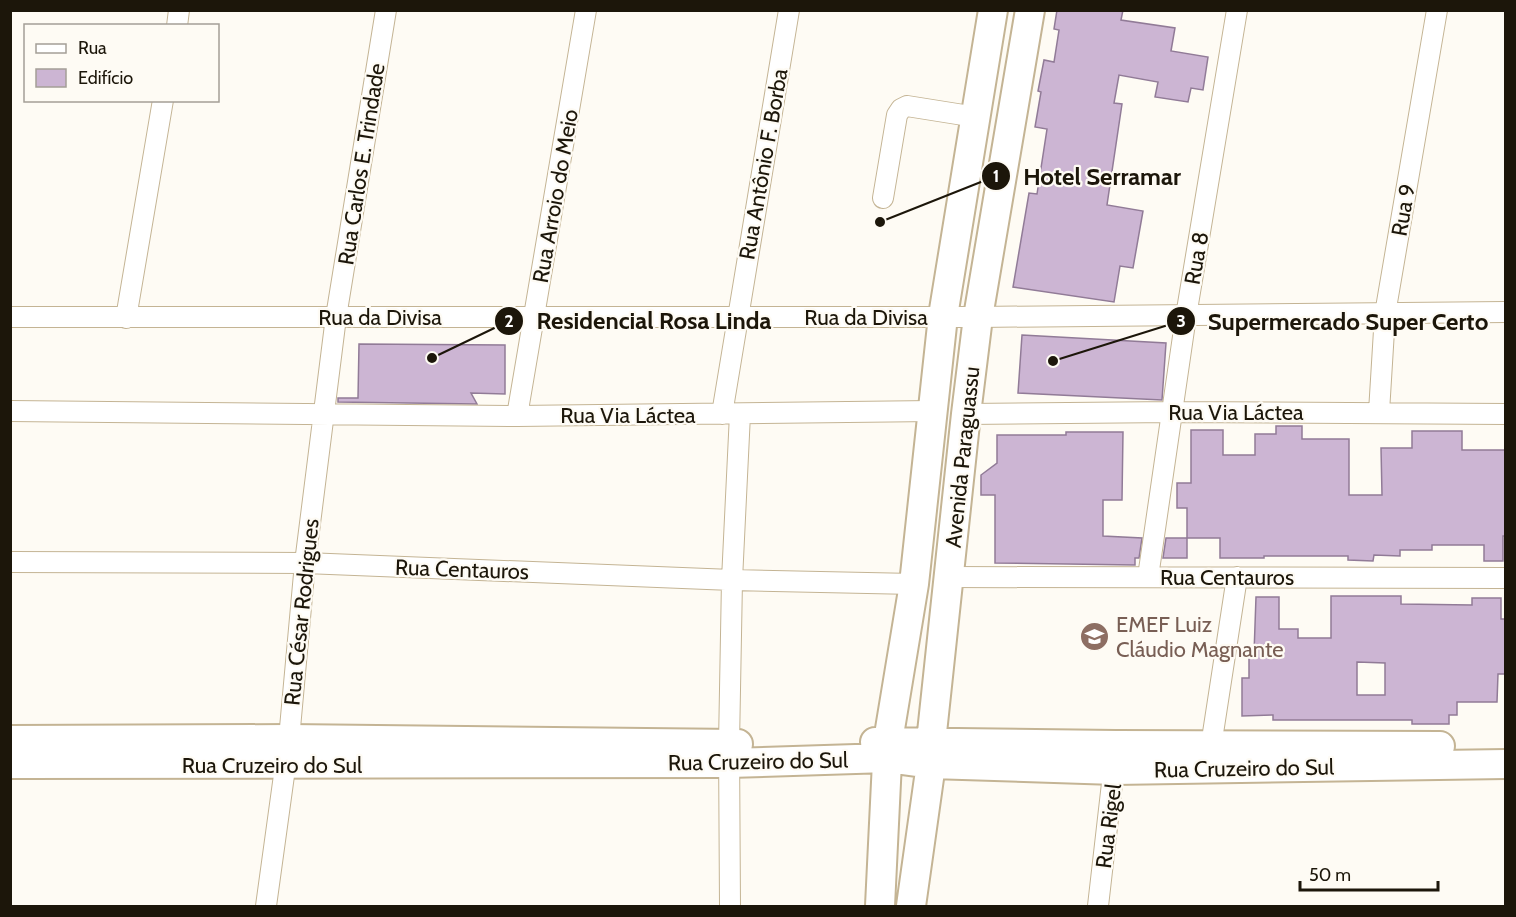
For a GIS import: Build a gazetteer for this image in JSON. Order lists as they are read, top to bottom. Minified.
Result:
{"streets":{"street":["Rua Carlos E. Trindade","Rua Antônio F. Borba","Rua Arroio do Meio","Rua 9","Rua 8","Rua da Divisa","Rua Via Láctea","Avenida Paraguassu","Rua Centauros","Rua César Rodrigues","Rua Cruzeiro do Sul","Rua Rigel"]},"crossings":[["Rua Carlos E. Trindade","Rua da Divisa"],["Rua Carlos E. Trindade","Rua César Rodrigues"],["Rua Antônio F. Borba","Rua da Divisa"],["Rua Antônio F. Borba","Rua Via Láctea"],["Rua Antônio F. Borba","Rua Centauros"],["Rua Antônio F. Borba","Rua Cruzeiro do Sul"],["Rua Arroio do Meio","Rua da Divisa"],["Rua Arroio do Meio","Rua Via Láctea"],["Rua 9","Rua da Divisa"],["Rua 9","Rua Via Láctea"],["Rua 8","Rua da Divisa"],["Rua 8","Rua Via Láctea"],["Rua 8","Rua Centauros"],["Rua da Divisa","Avenida Paraguassu"],["Rua da Divisa","Rua César Rodrigues"],["Rua Via Láctea","Avenida Paraguassu"],["Rua Via Láctea","Rua César Rodrigues"],["Avenida Paraguassu","Rua Centauros"],["Avenida Paraguassu","Rua Cruzeiro do Sul"],["Rua Centauros","Rua César Rodrigues"],["Rua César Rodrigues","Rua Cruzeiro do Sul"],["Rua Cruzeiro do Sul","Rua Rigel"]],"places":{"other":["Hotel Serramar","Residencial Rosa Linda","Supermercado Super Certo"],"school or university":["EMEF Luiz Cláudio Magnante"]},"legend":["Rua","Edifício"],"scale_bar":"50 m"}
